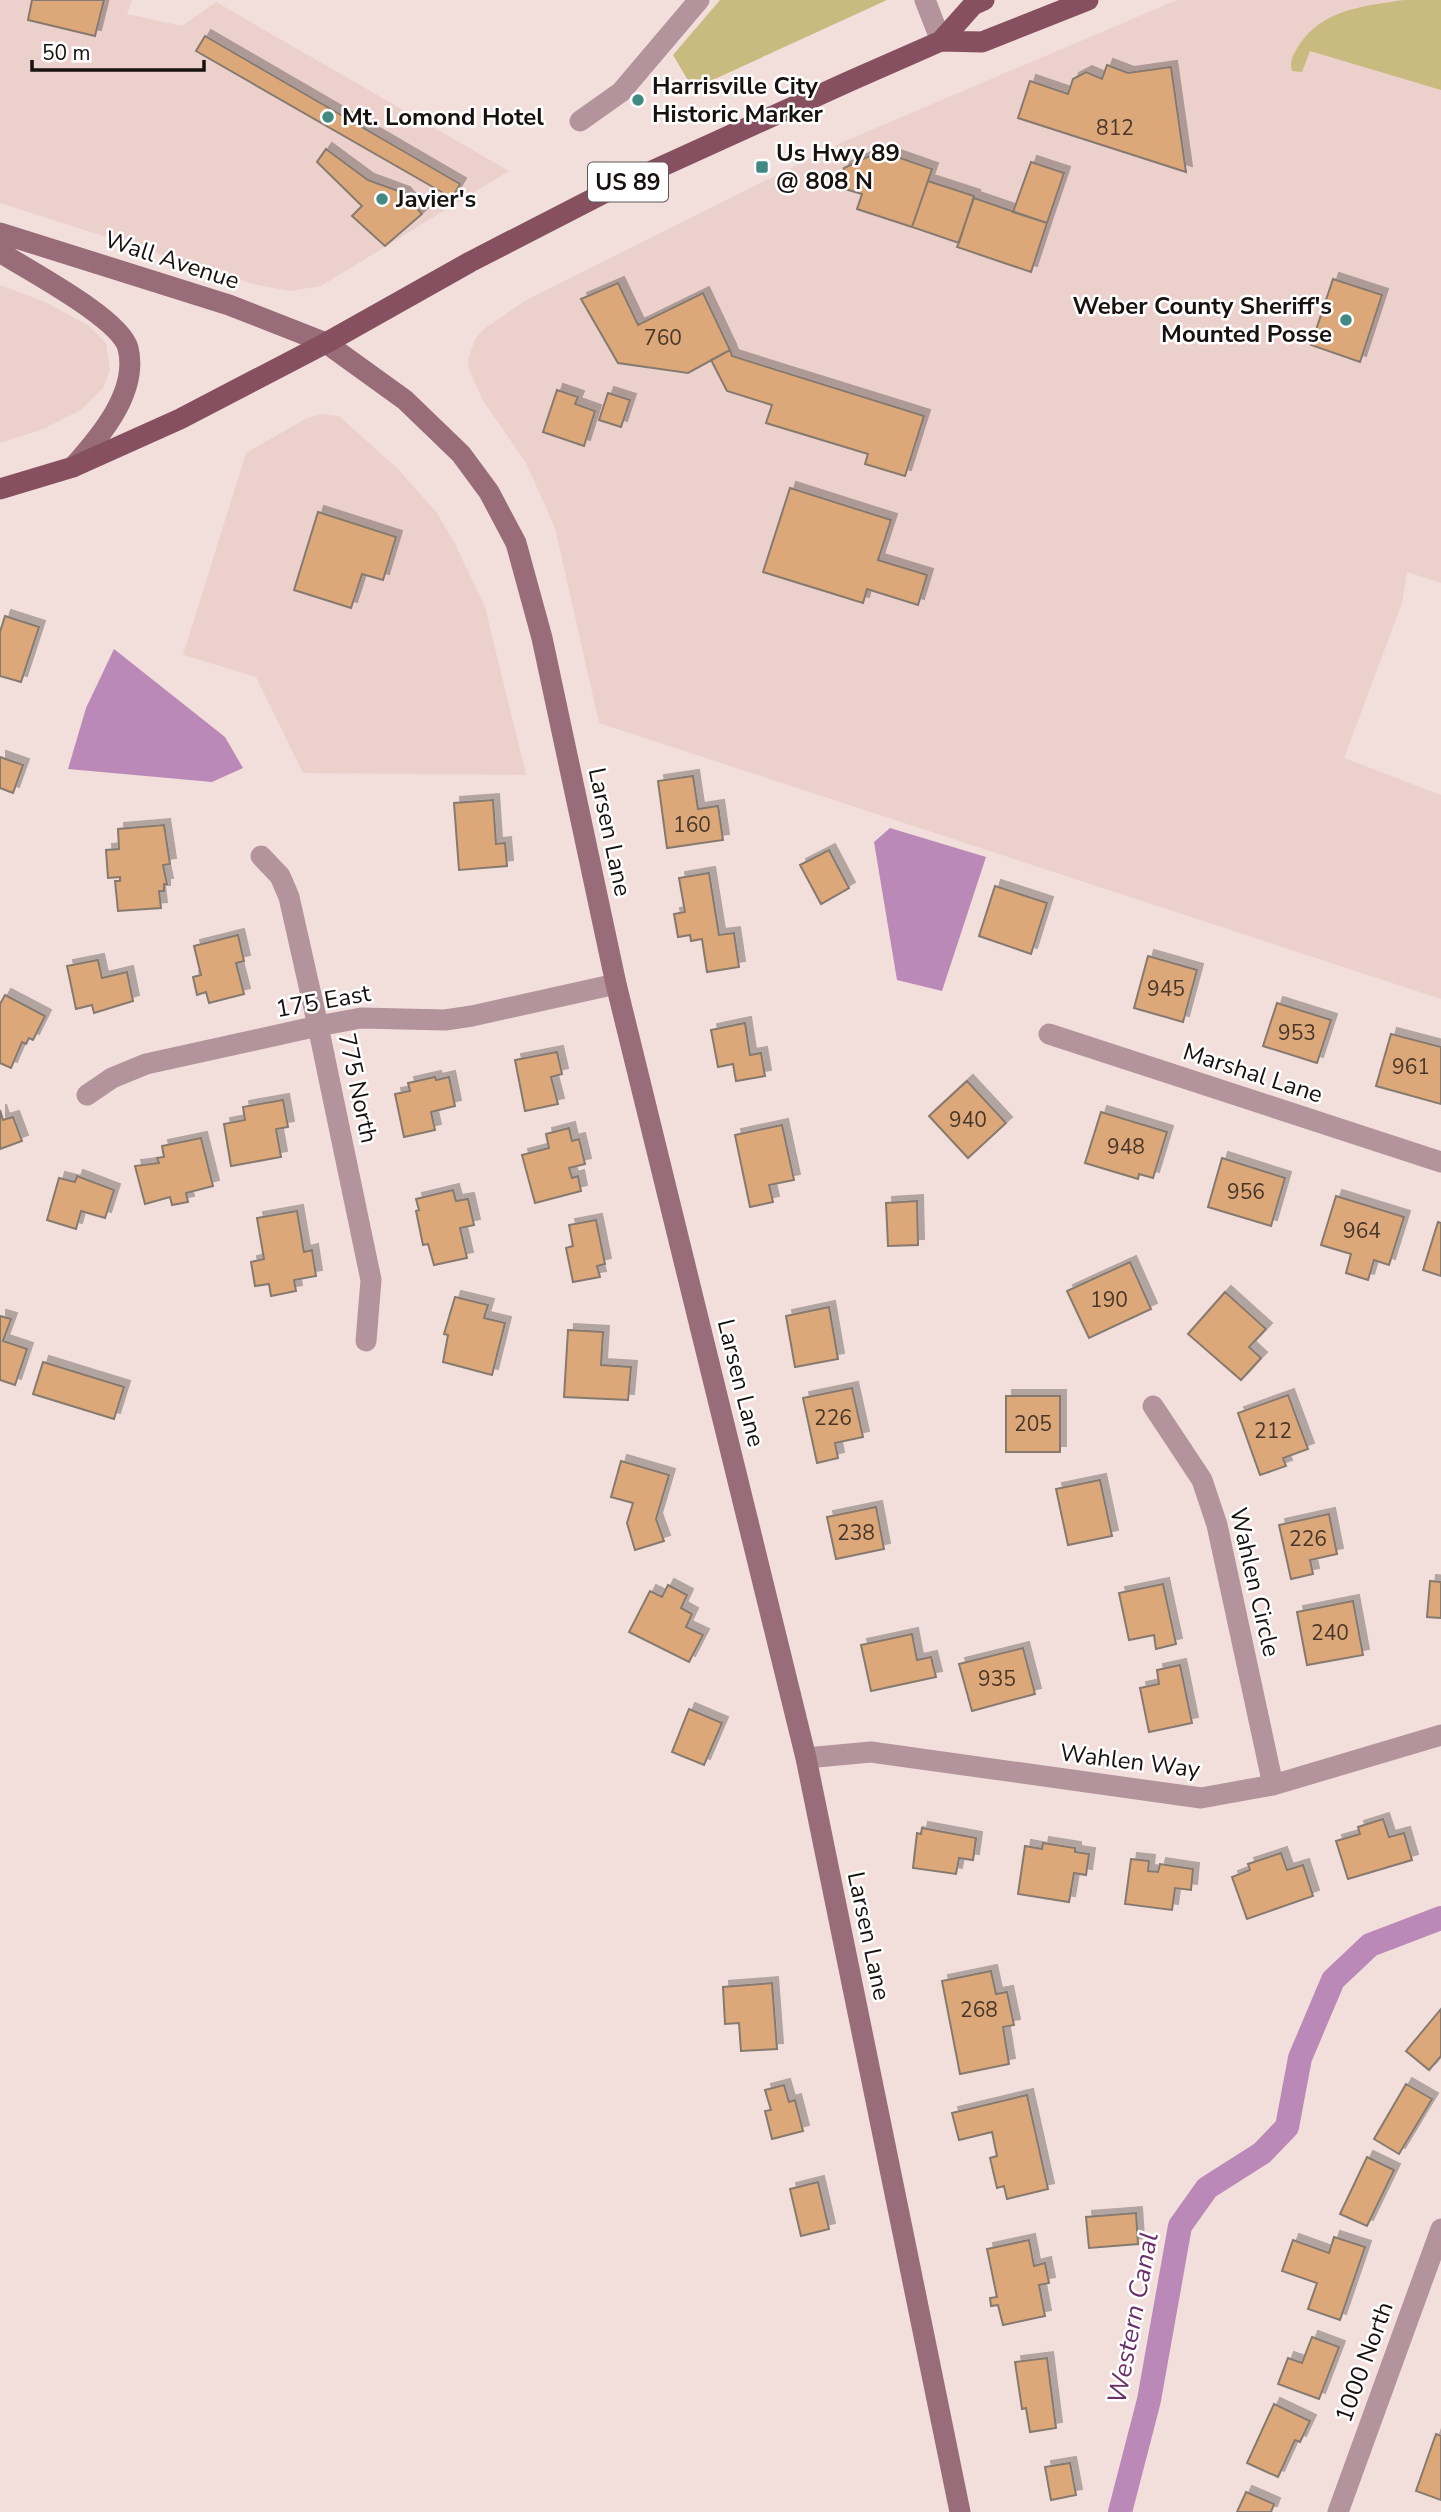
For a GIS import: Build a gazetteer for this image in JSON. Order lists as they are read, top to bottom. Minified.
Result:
{"streets":{"main road":["US 89","Wall Avenue","Larsen Lane"],"street":["175 East","Marshal Lane","775 North","Wahlen Circle","Wahlen Way","1000 North"]},"crossings":[["US 89","Wall Avenue"],["US 89","Larsen Lane"],["Wall Avenue","Larsen Lane"],["Larsen Lane","175 East"],["Larsen Lane","Wahlen Way"],["175 East","775 North"],["Wahlen Circle","Wahlen Way"]],"water":["Western Canal"],"places":{"other":["Harrisville City Historic Marker","Mt. Lomond Hotel","Javier's","Weber County Sheriff's Mounted Posse"],"transit":["Us Hwy 89 @ 808 N"]},"house_numbers":["812","760","160","945","953","961","940","948","956","964","190","226","205","212","238","226","240","935","268"],"scale_bar":"50 m"}
